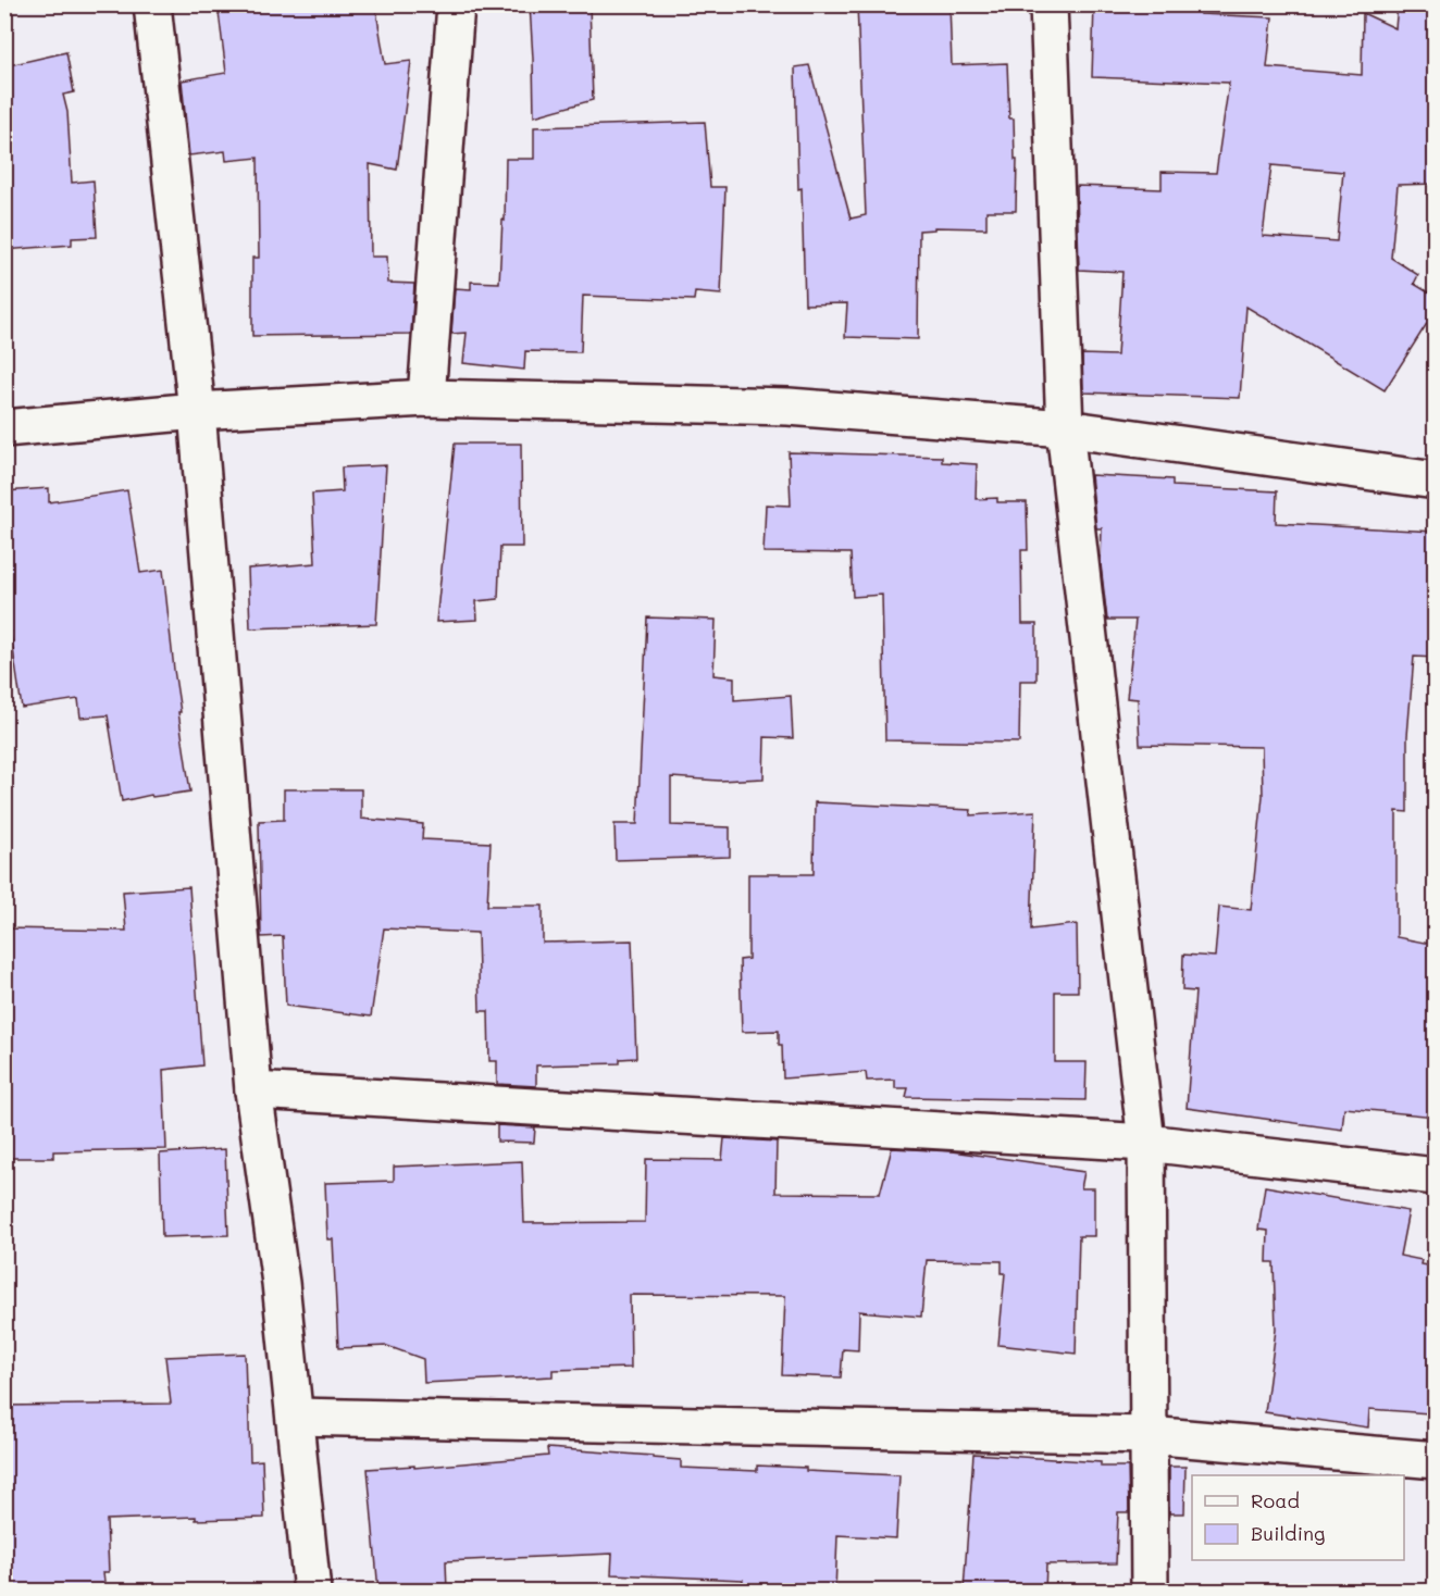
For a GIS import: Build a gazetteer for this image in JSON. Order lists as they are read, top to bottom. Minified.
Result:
{"legend":["Road","Building"]}
